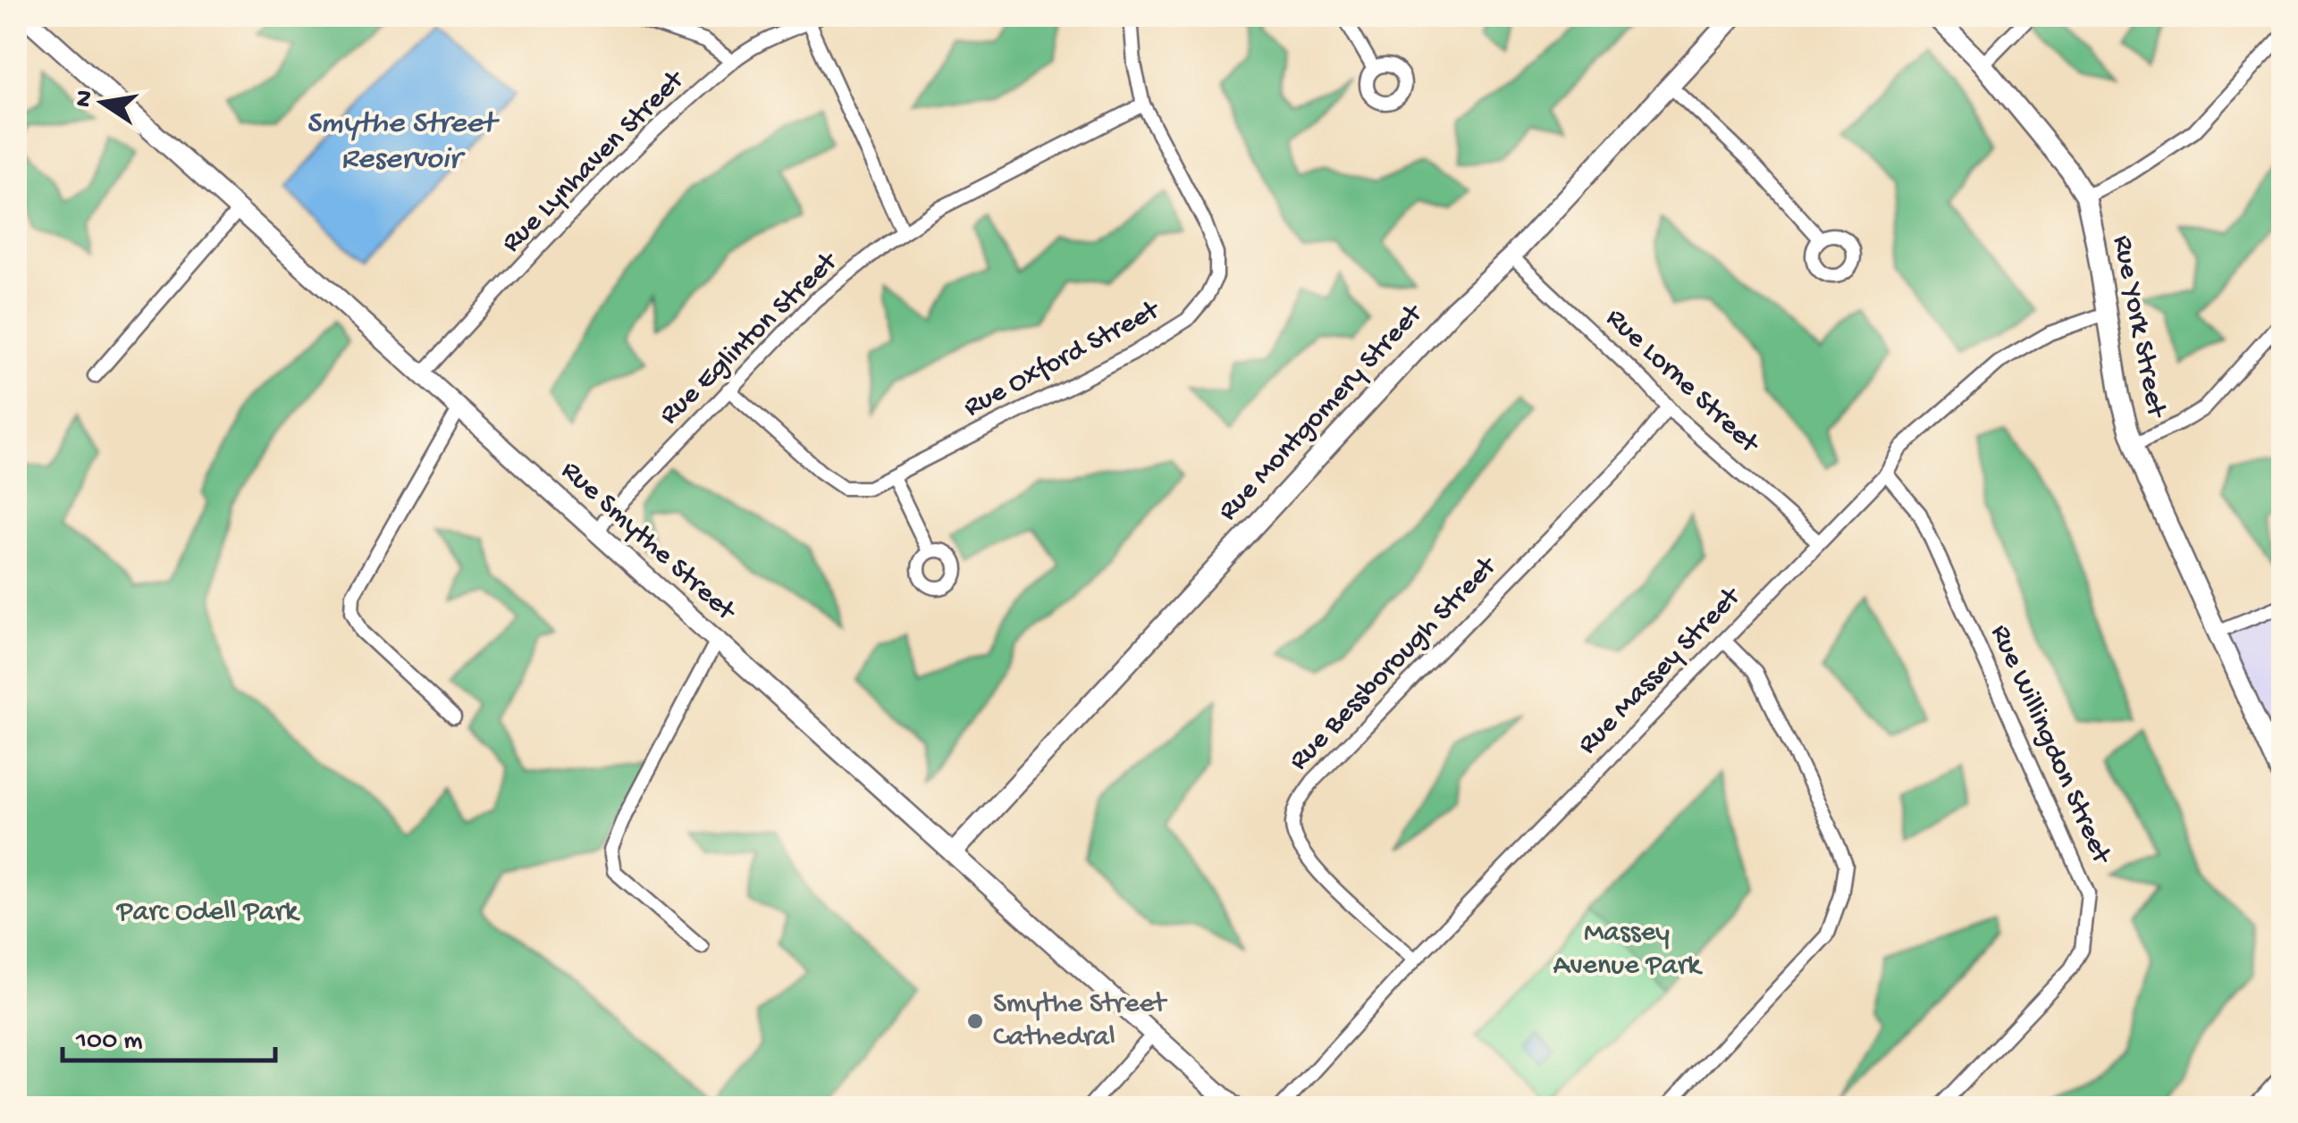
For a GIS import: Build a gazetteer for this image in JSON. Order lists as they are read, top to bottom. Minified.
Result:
{"streets":{"street":["Rue Lynhaven Street","Rue York Street","Rue Eglinton Street","Rue Oxford Street","Rue Lorne Street","Rue Montgomery Street","Rue Smythe Street","Rue Bessborough Street","Rue Massey Street","Rue Willingdon Street"]},"crossings":[["Rue Lynhaven Street","Rue Smythe Street"],["Rue York Street","Rue Massey Street"],["Rue Eglinton Street","Rue Oxford Street"],["Rue Eglinton Street","Rue Smythe Street"],["Rue Lorne Street","Rue Montgomery Street"],["Rue Lorne Street","Rue Bessborough Street"],["Rue Lorne Street","Rue Massey Street"],["Rue Montgomery Street","Rue Smythe Street"],["Rue Bessborough Street","Rue Massey Street"],["Rue Massey Street","Rue Willingdon Street"]],"water":["Smythe Street Reservoir"],"parks":["Parc Odell Park","Massey Avenue Park"],"places":["Smythe Street Cathedral"],"scale_bar":"100 m","north":"left"}
